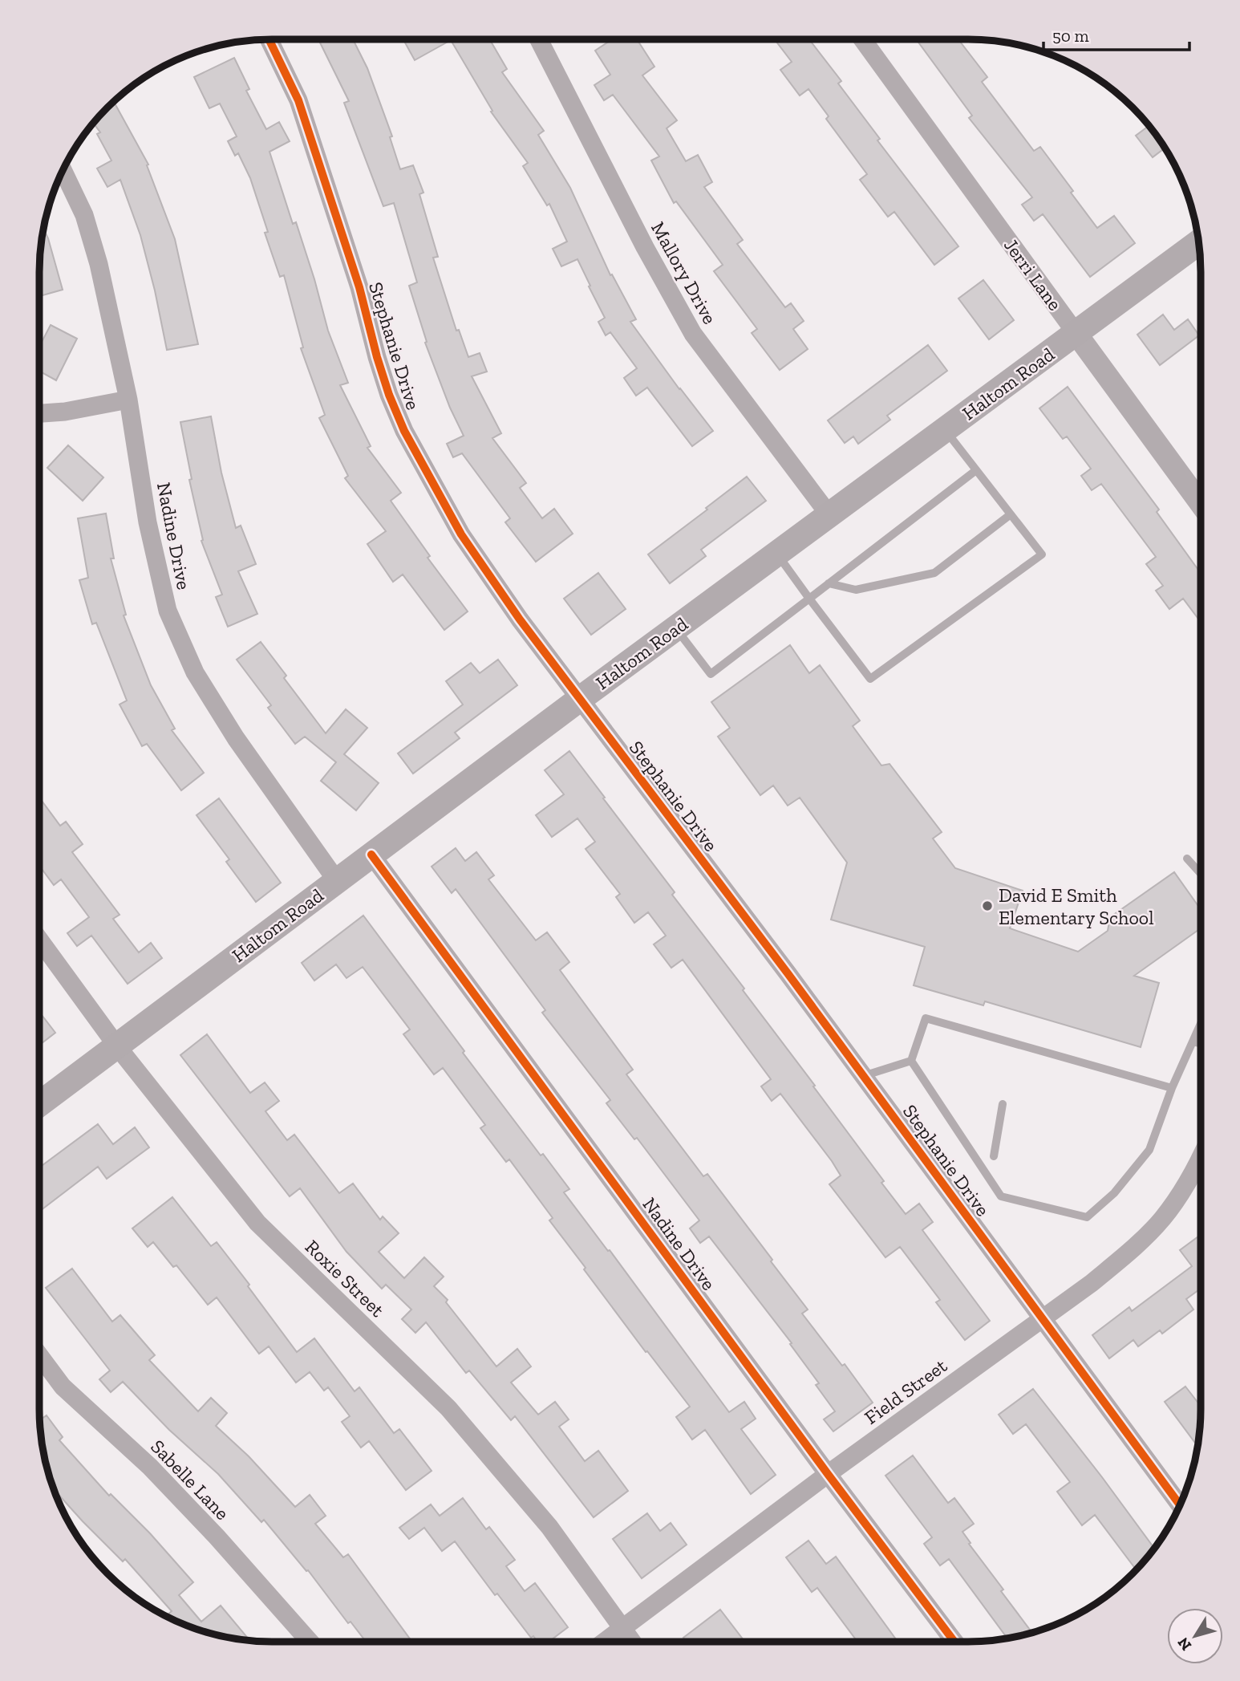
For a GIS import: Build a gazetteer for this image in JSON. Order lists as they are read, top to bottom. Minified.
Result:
{"streets":{"main road":["Haltom Road"],"street":["Mallory Drive","Jerri Lane","Stephanie Drive","Nadine Drive","Roxie Street","Field Street","Sabelle Lane"]},"crossings":[["Mallory Drive","Haltom Road"],["Jerri Lane","Haltom Road"],["Stephanie Drive","Haltom Road"],["Stephanie Drive","Field Street"],["Haltom Road","Nadine Drive"],["Haltom Road","Roxie Street"],["Nadine Drive","Field Street"],["Roxie Street","Field Street"]],"places":["David E Smith Elementary School"],"scale_bar":"50 m","north":"bottom left"}
